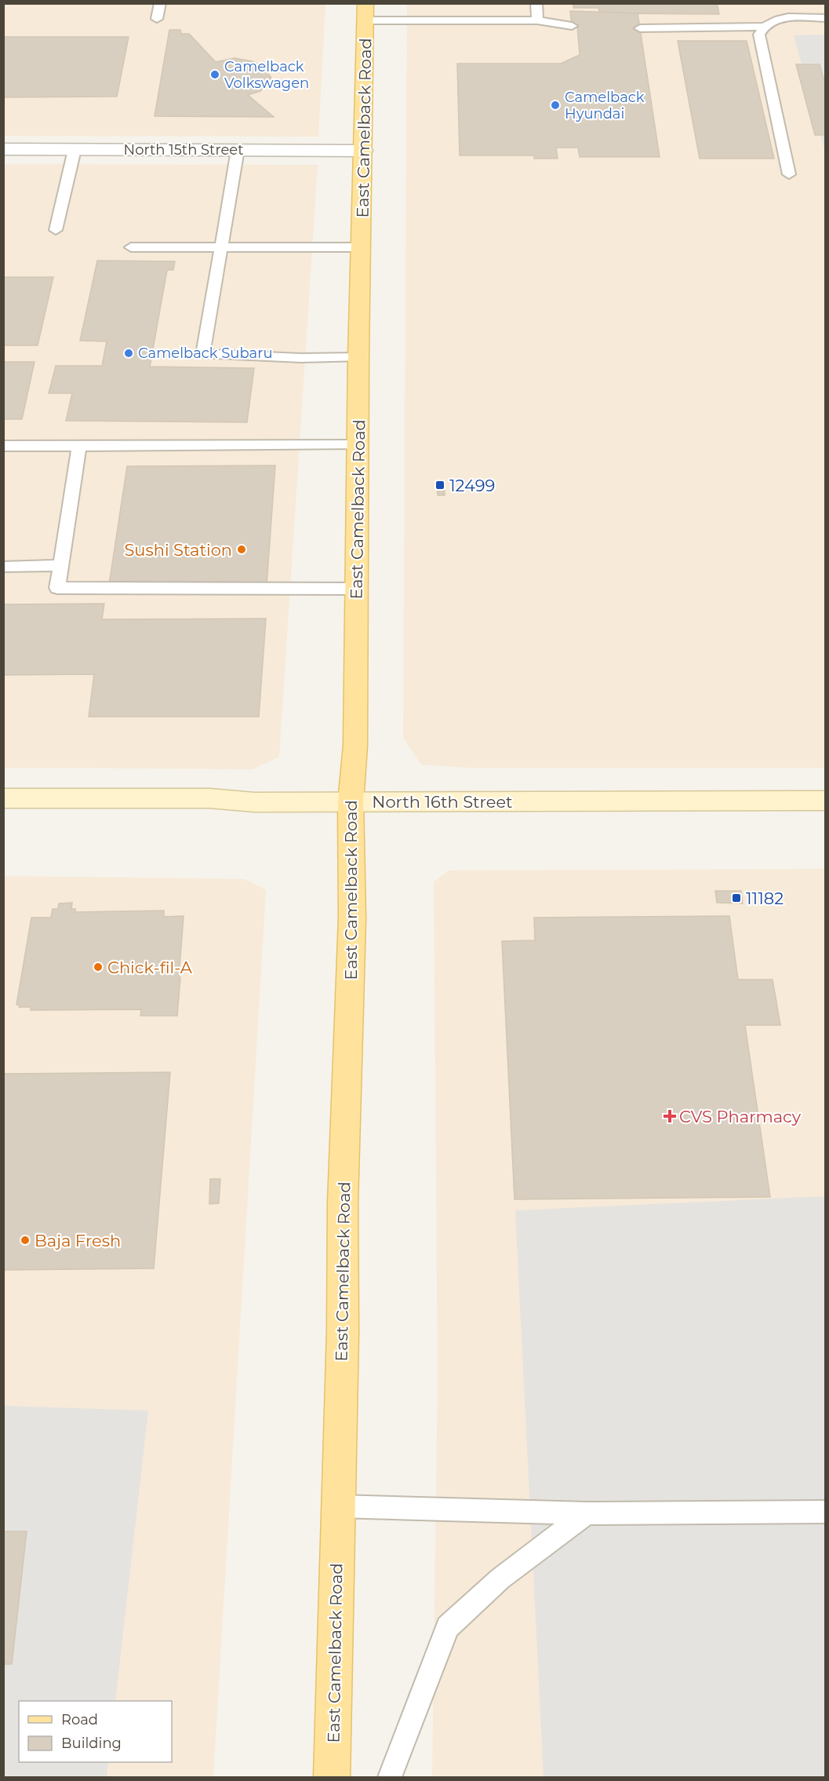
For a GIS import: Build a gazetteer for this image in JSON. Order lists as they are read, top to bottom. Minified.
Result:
{"streets":{"main road":["East Camelback Road","North 16th Street"],"street":["North 15th Street"]},"crossings":[["East Camelback Road","North 15th Street"],["East Camelback Road","North 16th Street"]],"places":{"other":["Camelback Volkswagen","Camelback Hyundai","Camelback Subaru","Sushi Station","Chick-fil-A","Baja Fresh"],"transit":["12499","11182"],"health":["CVS Pharmacy"]},"legend":["Road","Building"]}
